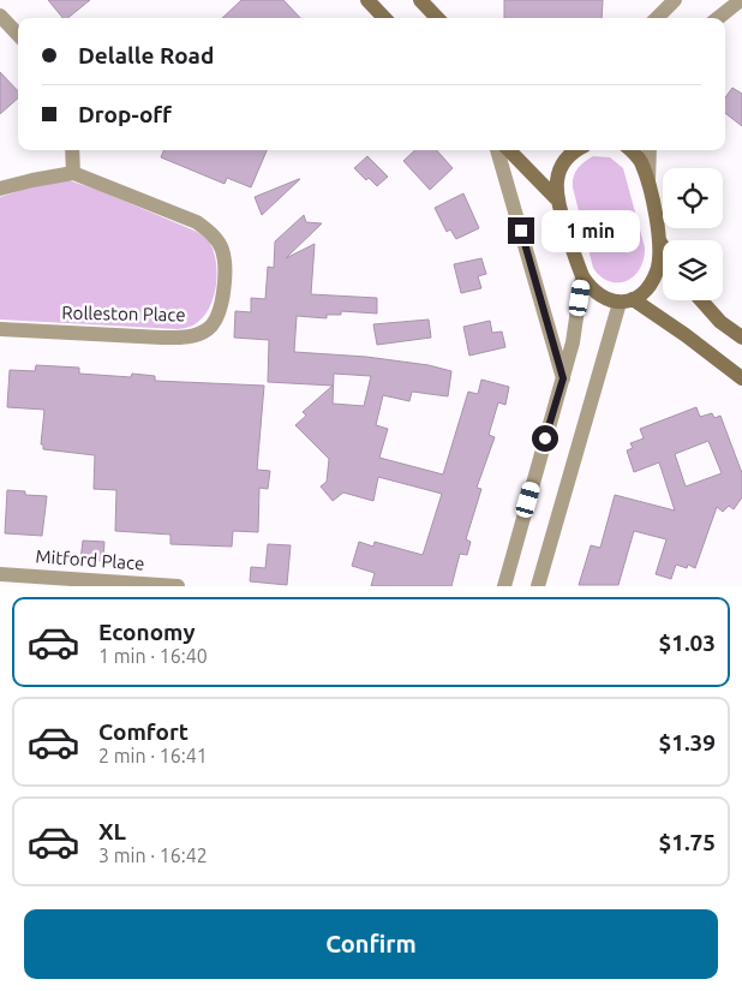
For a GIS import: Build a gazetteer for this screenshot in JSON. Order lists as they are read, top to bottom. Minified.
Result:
{"streets":{"street":["Rolleston Place","Mitford Place"]},"page":{"banner":["Delalle Road","Drop-off"],"bubble":"1 min","list":[{"name":"Economy","note":"1 min · 16:40","value":"$1.03"},{"name":"Comfort","note":"2 min · 16:41","value":"$1.39"},{"name":"XL","note":"3 min · 16:42","value":"$1.75"}],"buttons":"Confirm"}}
